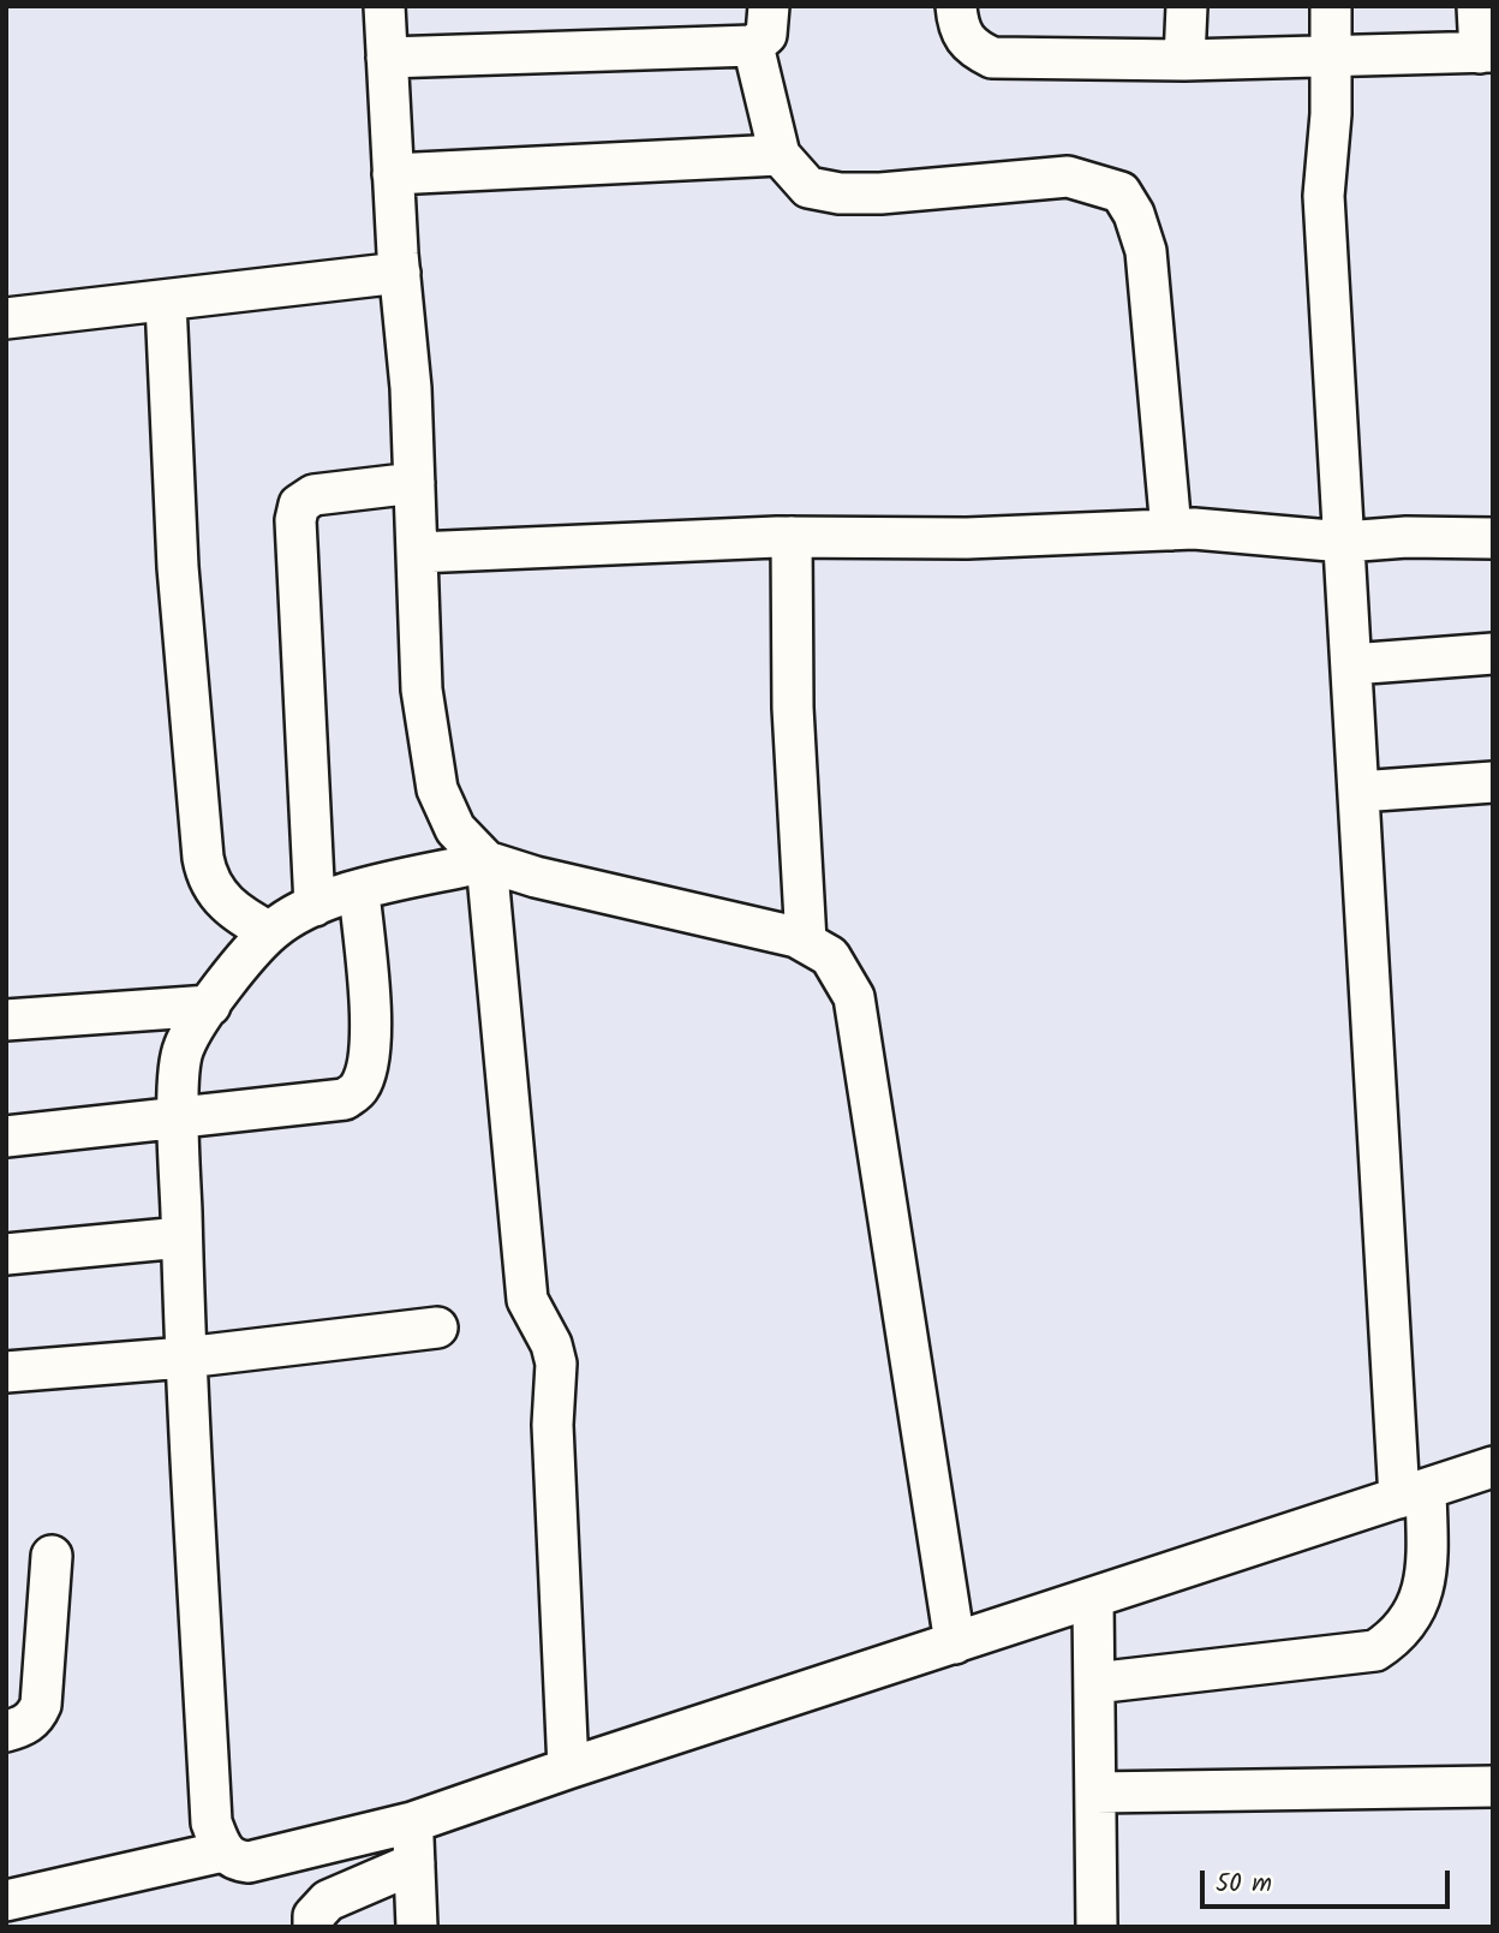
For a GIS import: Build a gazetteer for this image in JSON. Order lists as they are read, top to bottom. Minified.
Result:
{"scale_bar":"50 m"}
